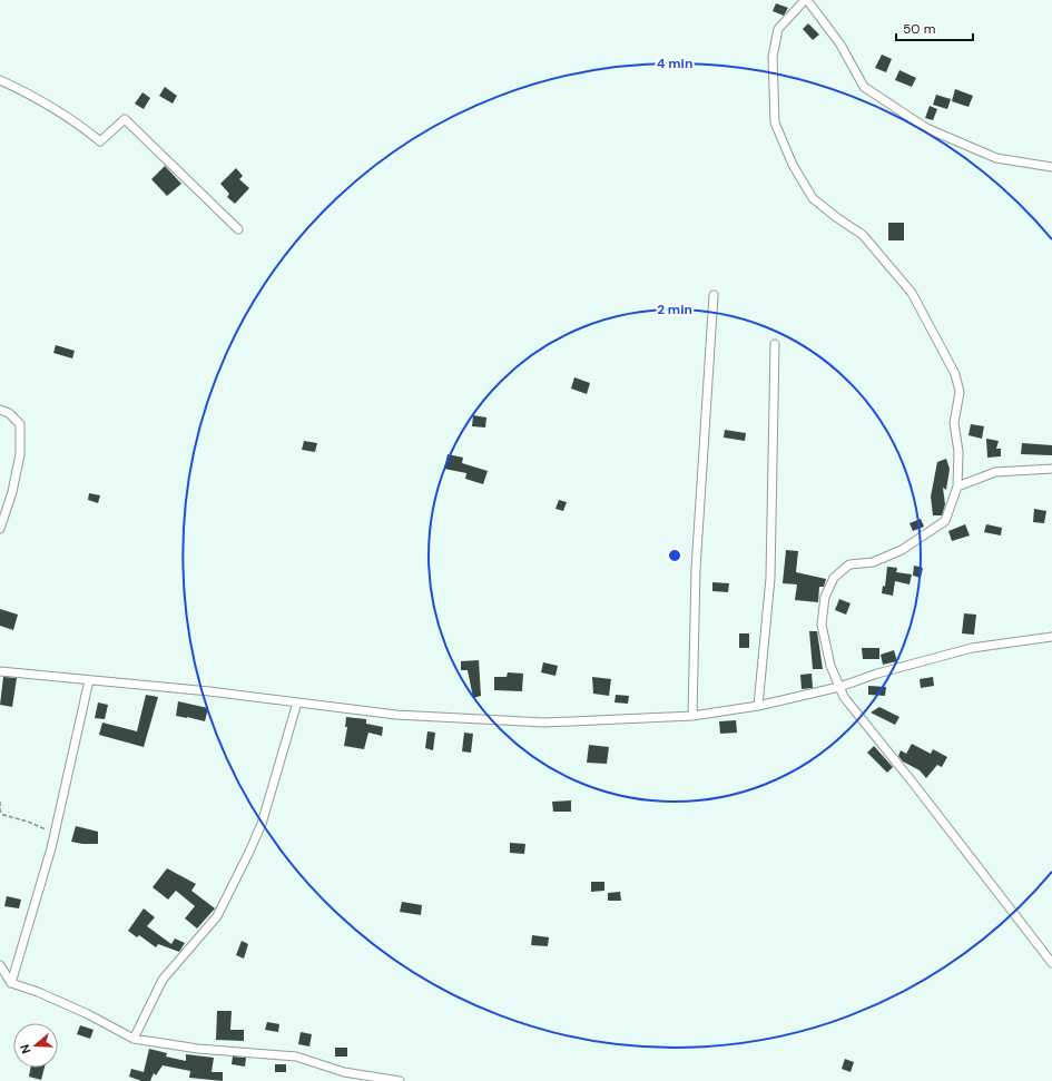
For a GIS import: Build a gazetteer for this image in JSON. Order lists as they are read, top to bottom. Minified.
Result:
{"scale_bar":"50 m","north":"left","rings":["4 min","2 min"]}
